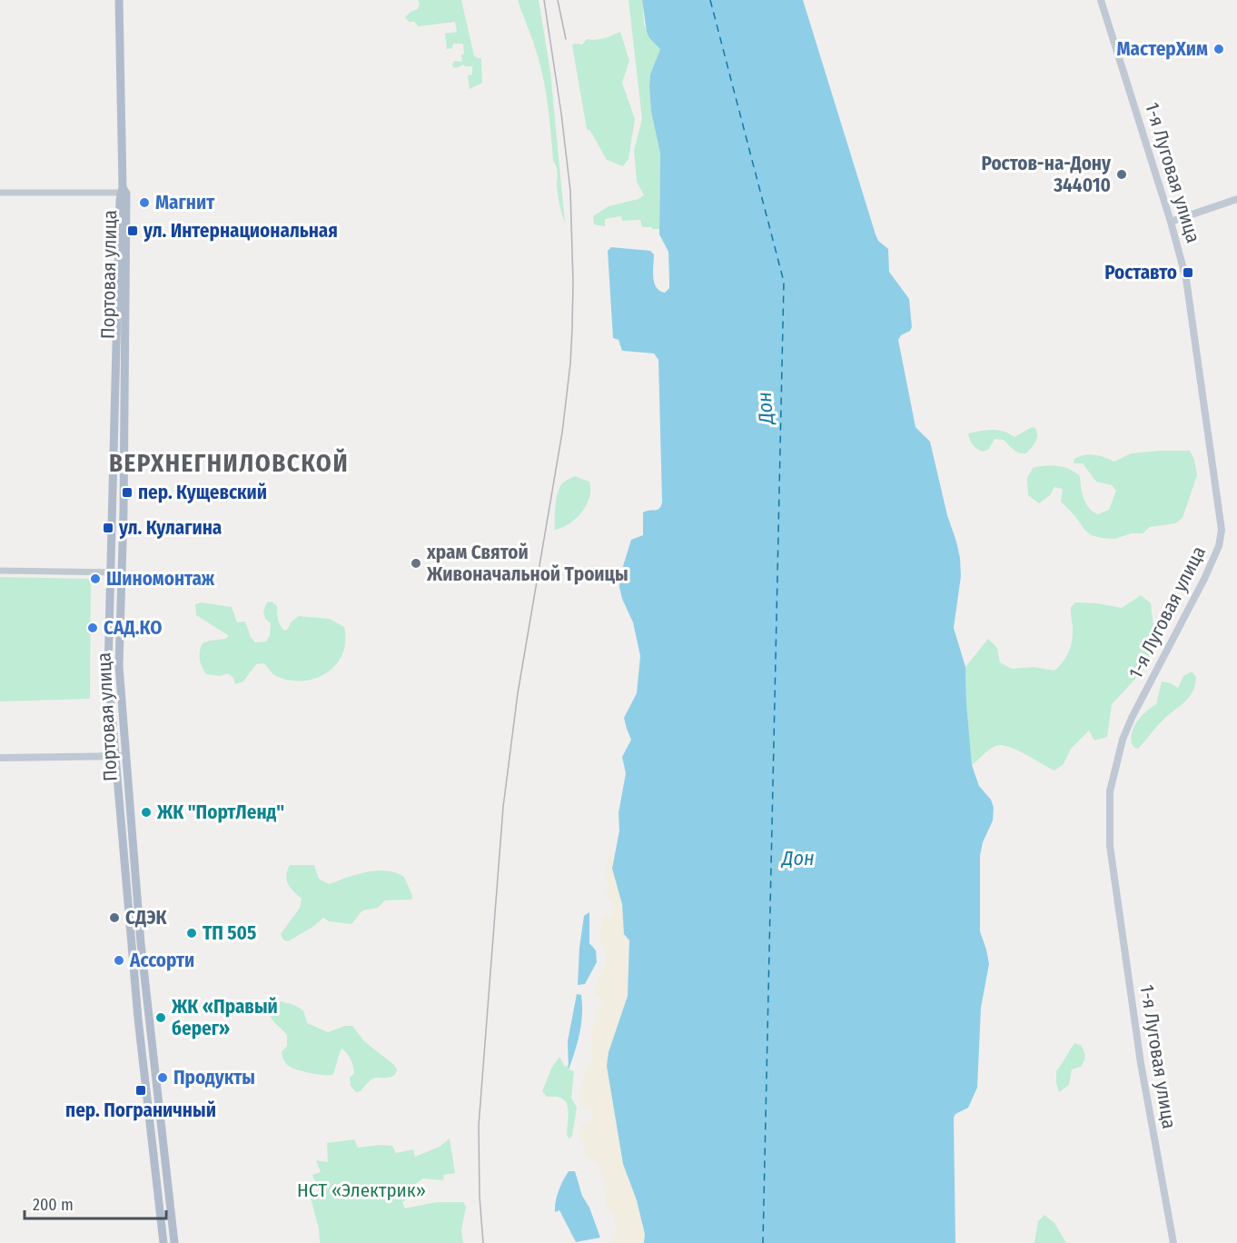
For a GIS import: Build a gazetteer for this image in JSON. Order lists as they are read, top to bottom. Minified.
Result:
{"streets":{"main road":["1-я Луговая улица","Портовая улица"]},"districts":["ВЕРХНЕГНИЛОВСКОЙ"],"water":["Дон"],"parks":["НСТ «Электрик»"],"places":{"other":["МастерХим","Ростов-на-Дону 344010","Магнит","храм Святой Живоначальной Троицы","Шиномонтаж","САД.КО","ЖК \"ПортЛенд\"","СДЭК","ТП 505","Ассорти","ЖК «Правый берег»","Продукты"],"transit":["ул. Интернациональная","Роставто","пер. Кущевский","ул. Кулагина","пер. Пограничный"]},"scale_bar":"200 m"}
